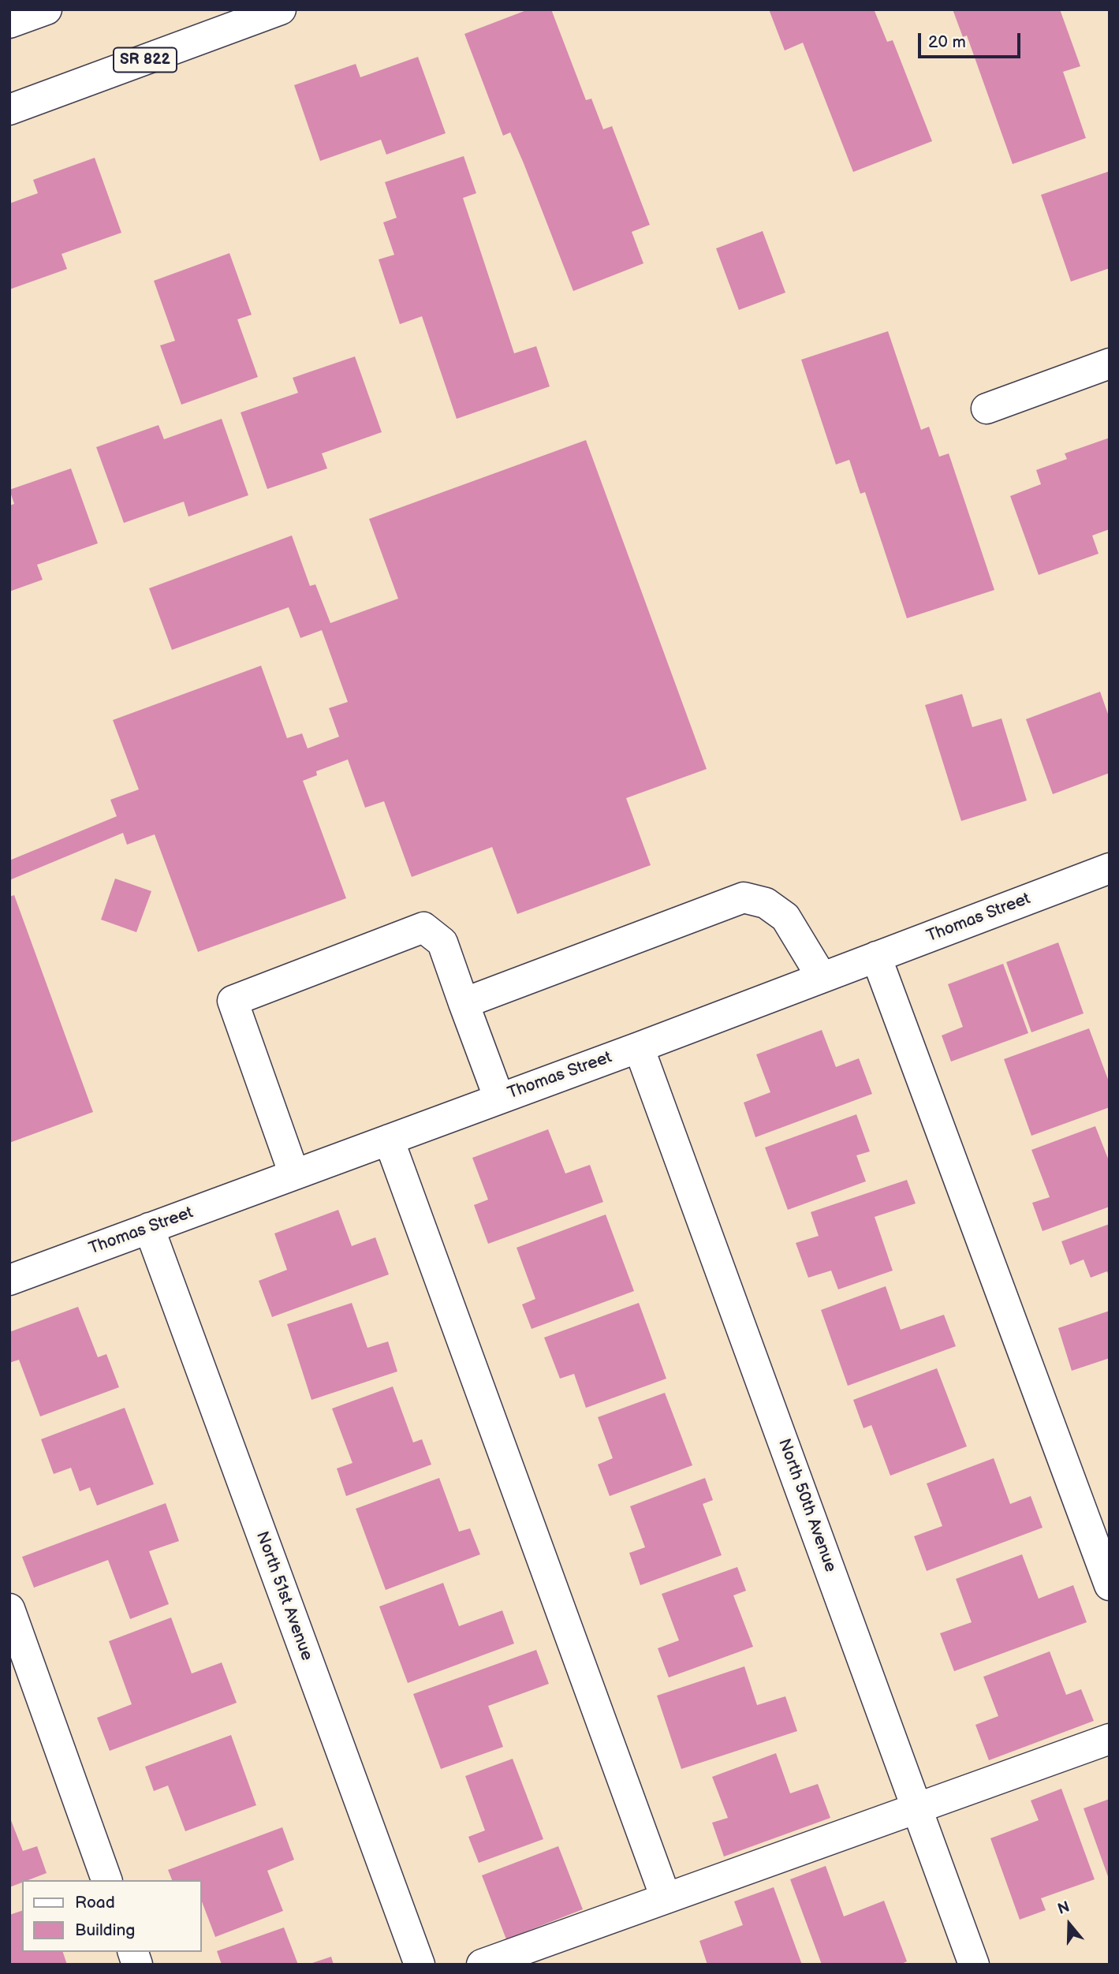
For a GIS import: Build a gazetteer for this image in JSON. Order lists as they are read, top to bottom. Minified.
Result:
{"streets":{"street":["SR 822","Thomas Street","North 50th Avenue","North 51st Avenue"]},"crossings":[["Thomas Street","North 50th Avenue"],["Thomas Street","North 51st Avenue"]],"legend":["Road","Building"],"scale_bar":"20 m","north":"top"}
